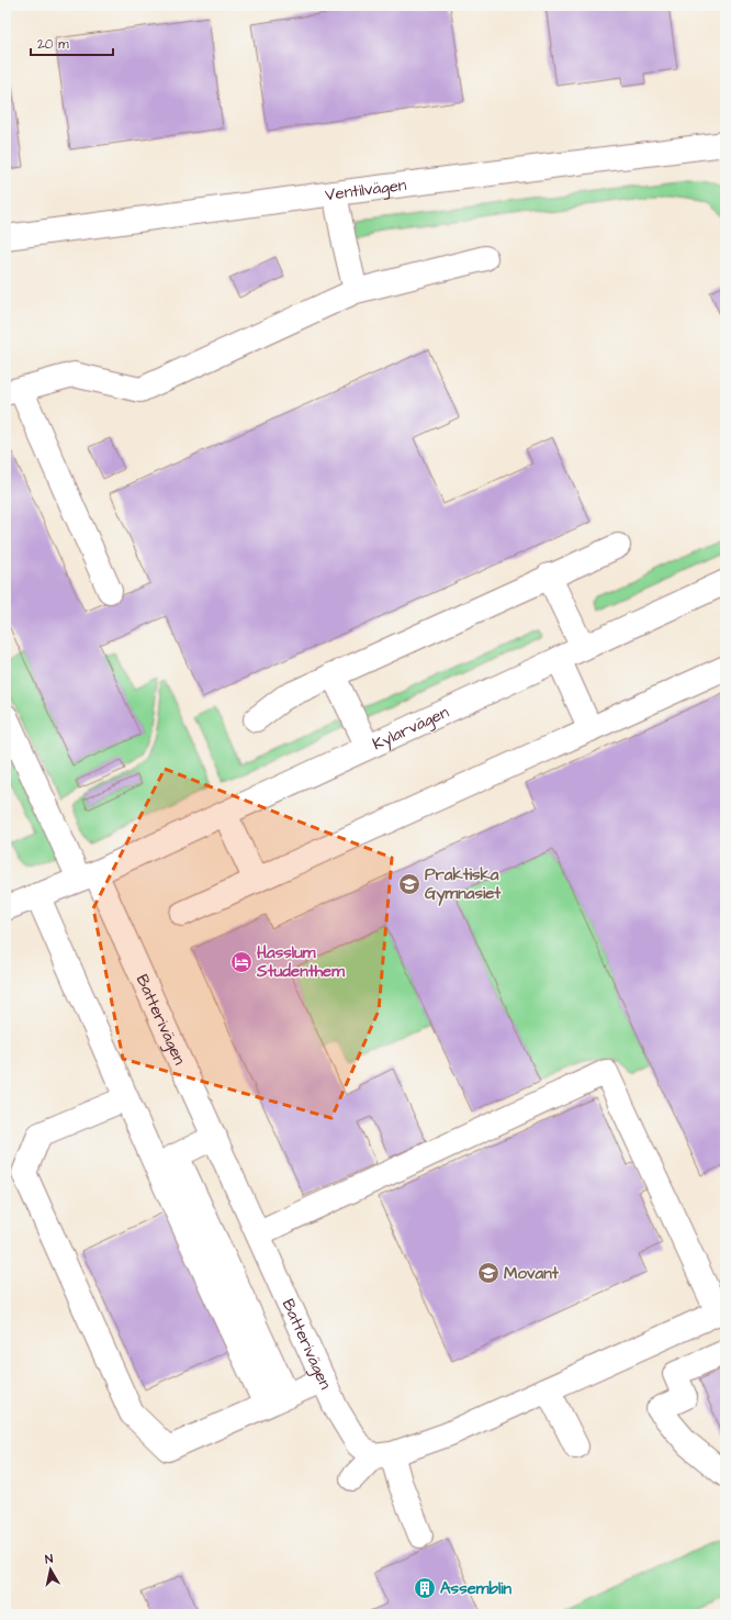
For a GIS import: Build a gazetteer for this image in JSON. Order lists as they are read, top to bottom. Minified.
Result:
{"streets":{"street":["Ventilvägen","Kylarvägen","Batterivägen"]},"crossings":[["Kylarvägen","Batterivägen"]],"places":{"school or university":["Praktiska Gymnasiet","Movant"],"hotel":["Hasslum Studenthem"],"building":["Assemblin"]},"scale_bar":"20 m","north":"top"}
